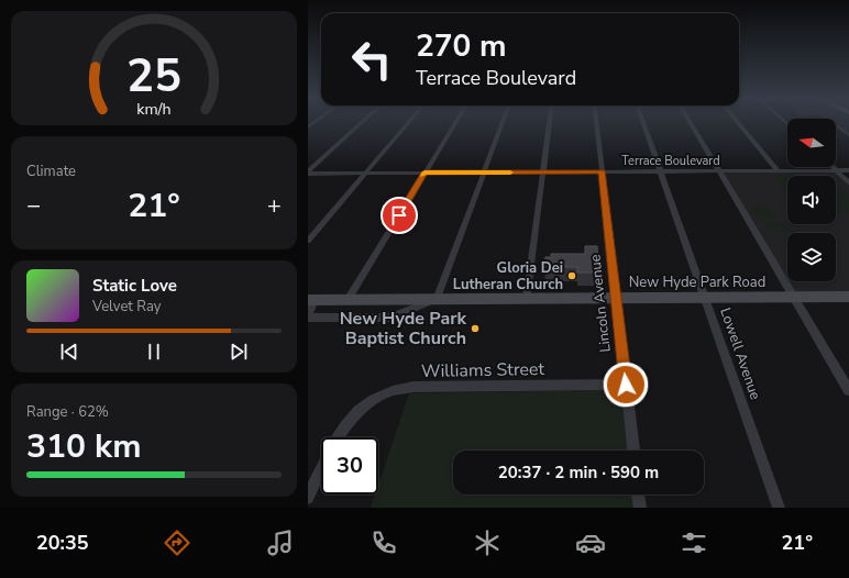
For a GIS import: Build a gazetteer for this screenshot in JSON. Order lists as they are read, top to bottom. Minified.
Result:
{"streets":{"main road":["New Hyde Park Road"],"street":["Terrace Boulevard","Lincoln Avenue","Lowell Avenue","Williams Street"]},"crossings":[["Terrace Boulevard","Lincoln Avenue"],["Terrace Boulevard","Lowell Avenue"],["New Hyde Park Road","Lincoln Avenue"],["New Hyde Park Road","Lowell Avenue"],["Lincoln Avenue","Williams Street"]],"places":["Gloria Dei Lutheran Church","New Hyde Park Baptist Church"],"north":"left","page":{"turn":["270 m","Terrace Boulevard"],"tile":["Climate",["Range · 62%","310 km"]],"heat":["−","21°","+"],"song":["Static Love","Velvet Ray"],"limit":"30","trip":"20:37 · 2 min · 590 m","tabs":["20:35","21°"],"gauge":["25","km/h"]}}
